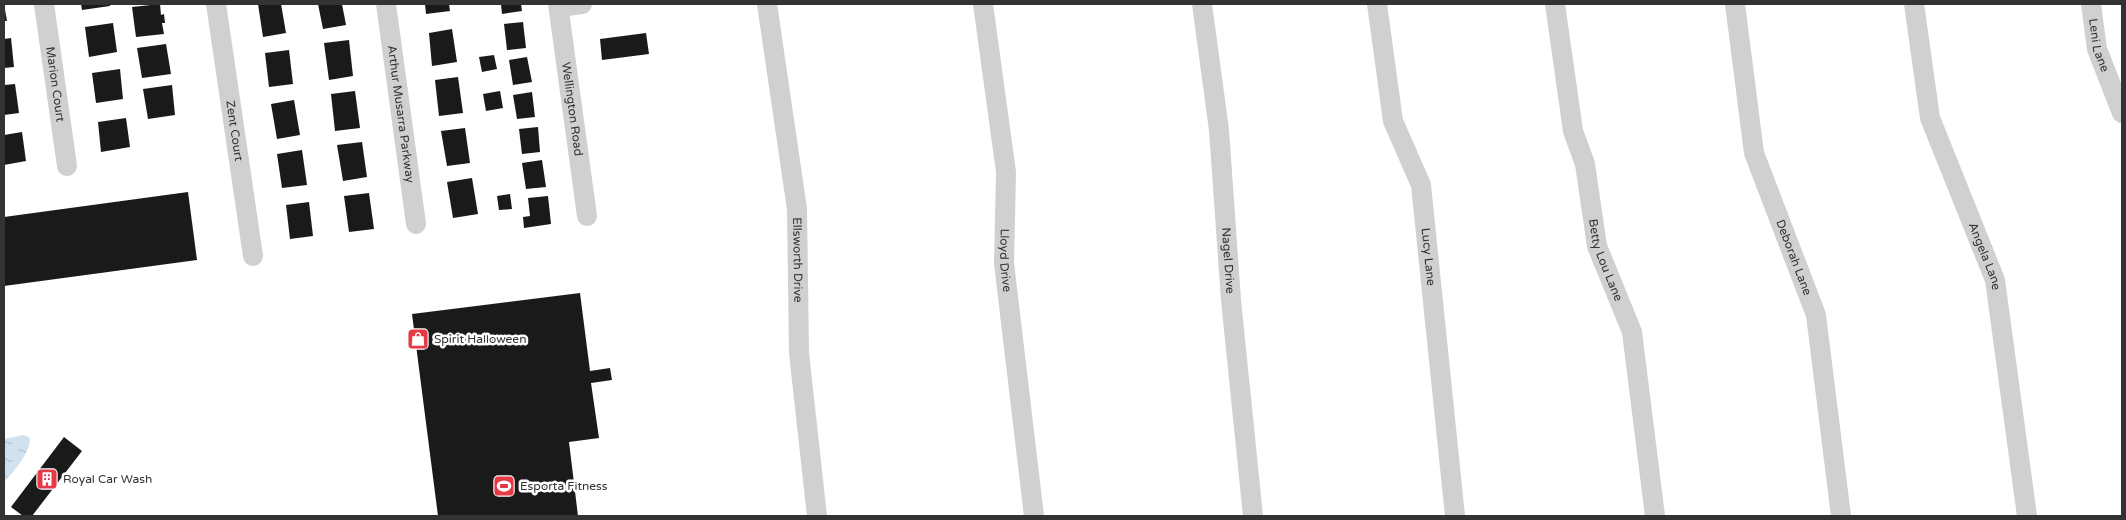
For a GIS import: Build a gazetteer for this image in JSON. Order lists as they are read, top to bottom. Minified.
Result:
{"streets":{"street":["Leni Lane","Marion Court","Wellington Road","Arthur Musarra Parkway","Zent Court","Lucy Lane","Angela Lane","Deborah Lane","Ellsworth Drive","Lloyd Drive","Nagel Drive","Betty Lou Lane"]},"places":{"shop":["Spirit Halloween"],"building":["Royal Car Wash"],"sports":["Esporta Fitness"]}}
